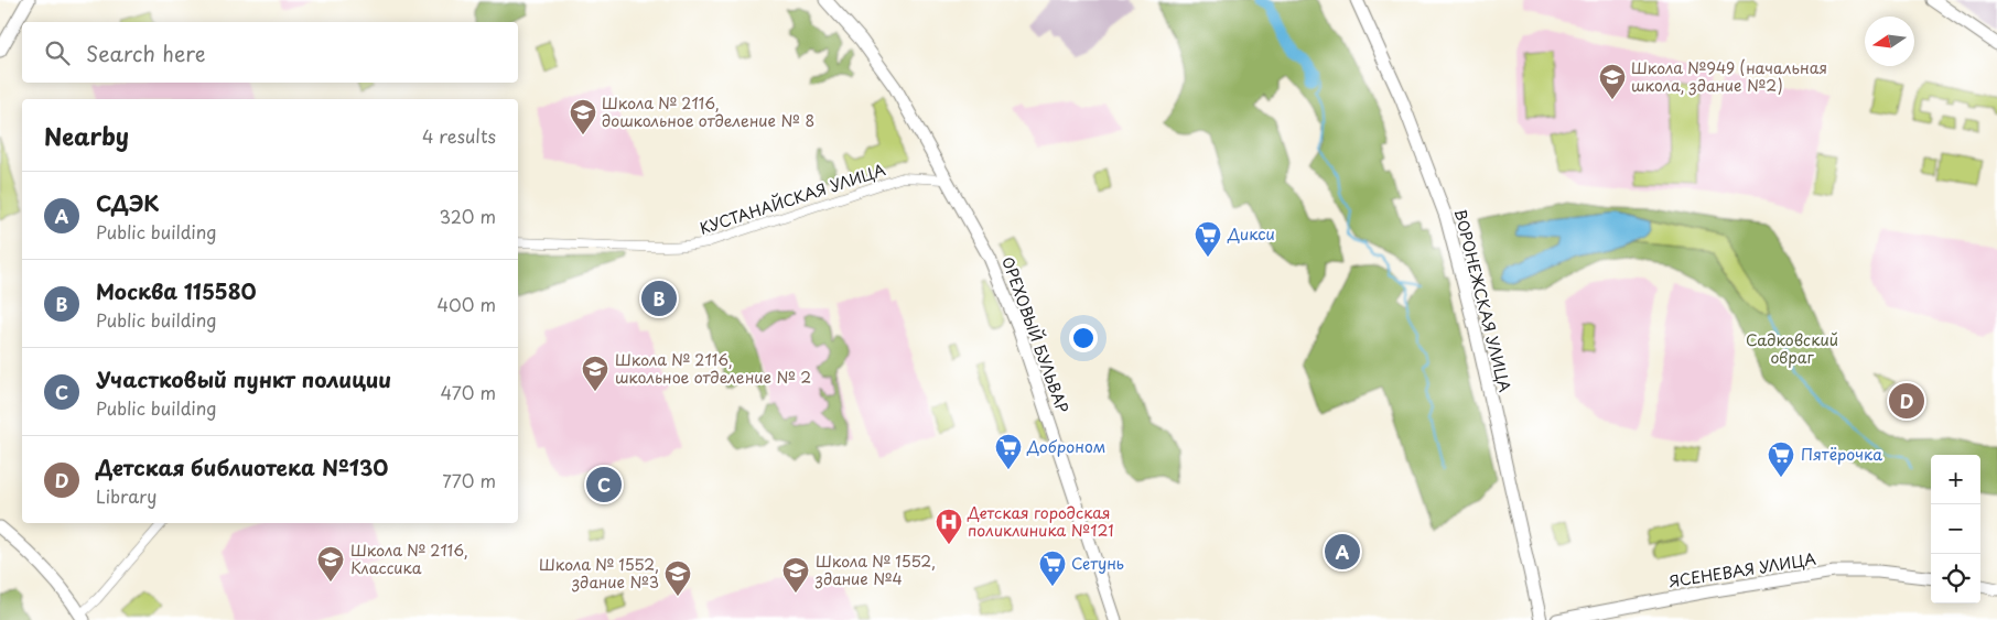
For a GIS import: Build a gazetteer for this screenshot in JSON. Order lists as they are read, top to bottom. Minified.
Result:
{"streets":{"street":["КУСТАНАЙСКАЯ УЛИЦА","ВОРОНЕЖСКАЯ УЛИЦА","ОРЕХОВЫЙ БУЛЬВАР","ЯСЕНЕВАЯ УЛИЦА"]},"crossings":[["КУСТАНАЙСКАЯ УЛИЦА","ОРЕХОВЫЙ БУЛЬВАР"]],"parks":["Садковский овраг"],"places":{"school or university":["Школа №949 (начальная школа, здание №2)","Школа № 2116, дошкольное отделение № 8","Школа № 2116, школьное отделение № 2","Школа № 2116, Классика","Школа № 1552, здание №4","Школа № 1552, здание №3"],"supermarket":["Дикси","Доброном","Пятёрочка","Сетунь"],"hospital":["Детская городская поликлиника №121"]},"north":"left","page":{"search":"Search here","heading":["Nearby","4 results"],"list":[{"mark":"A","name":"СДЭК","note":"Public building","value":"320 m"},{"mark":"B","name":"Москва 115580","note":"Public building","value":"400 m"},{"mark":"C","name":"Участковый пункт полиции","note":"Public building","value":"470 m"},{"mark":"D","name":"Детская библиотека №130","note":"Library","value":"770 m"}],"pins":["B","D","C","A"],"map_buttons":["+","−"]}}
